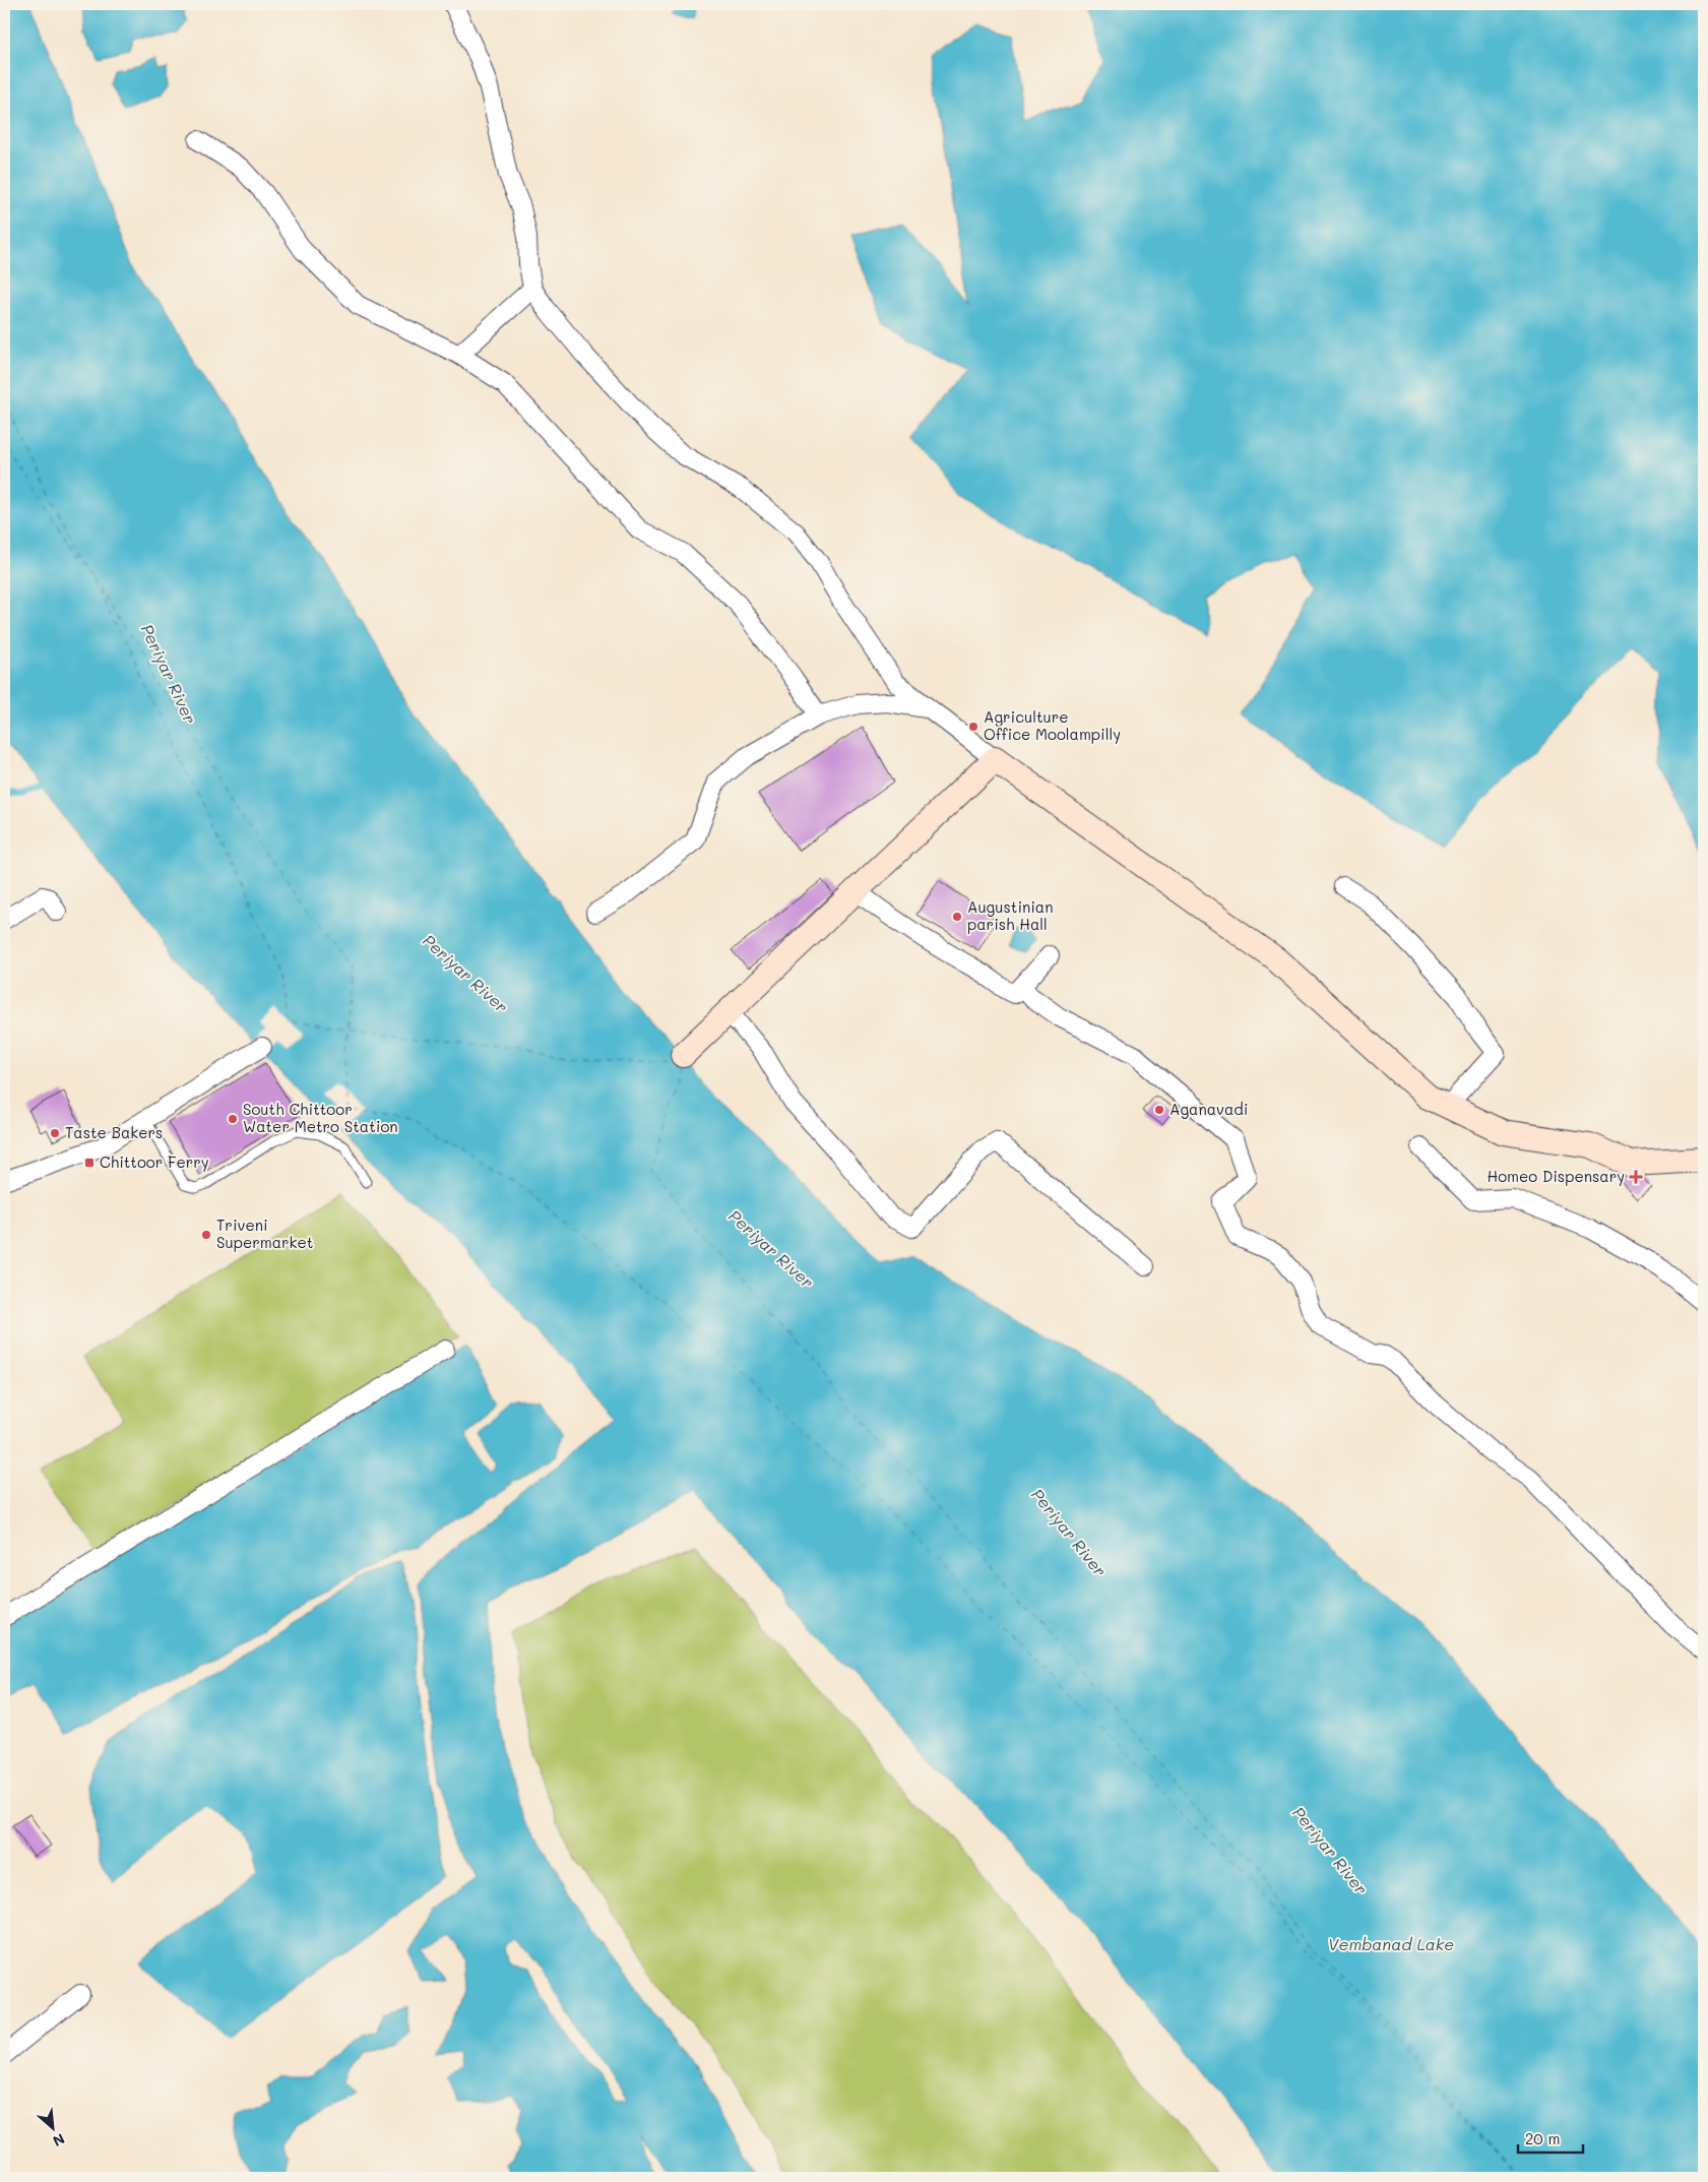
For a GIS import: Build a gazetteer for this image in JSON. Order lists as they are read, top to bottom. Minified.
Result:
{"water":["Periyar River","Vembanad Lake"],"places":{"other":["Agriculture Office Moolampilly","Augustinian parish Hall","Aganavadi","South Chittoor Water Metro Station","Taste Bakers","Triveni Supermarket"],"transit":["Chittoor Ferry"],"health":["Homeo Dispensary"]},"scale_bar":"20 m","north":"bottom right"}
